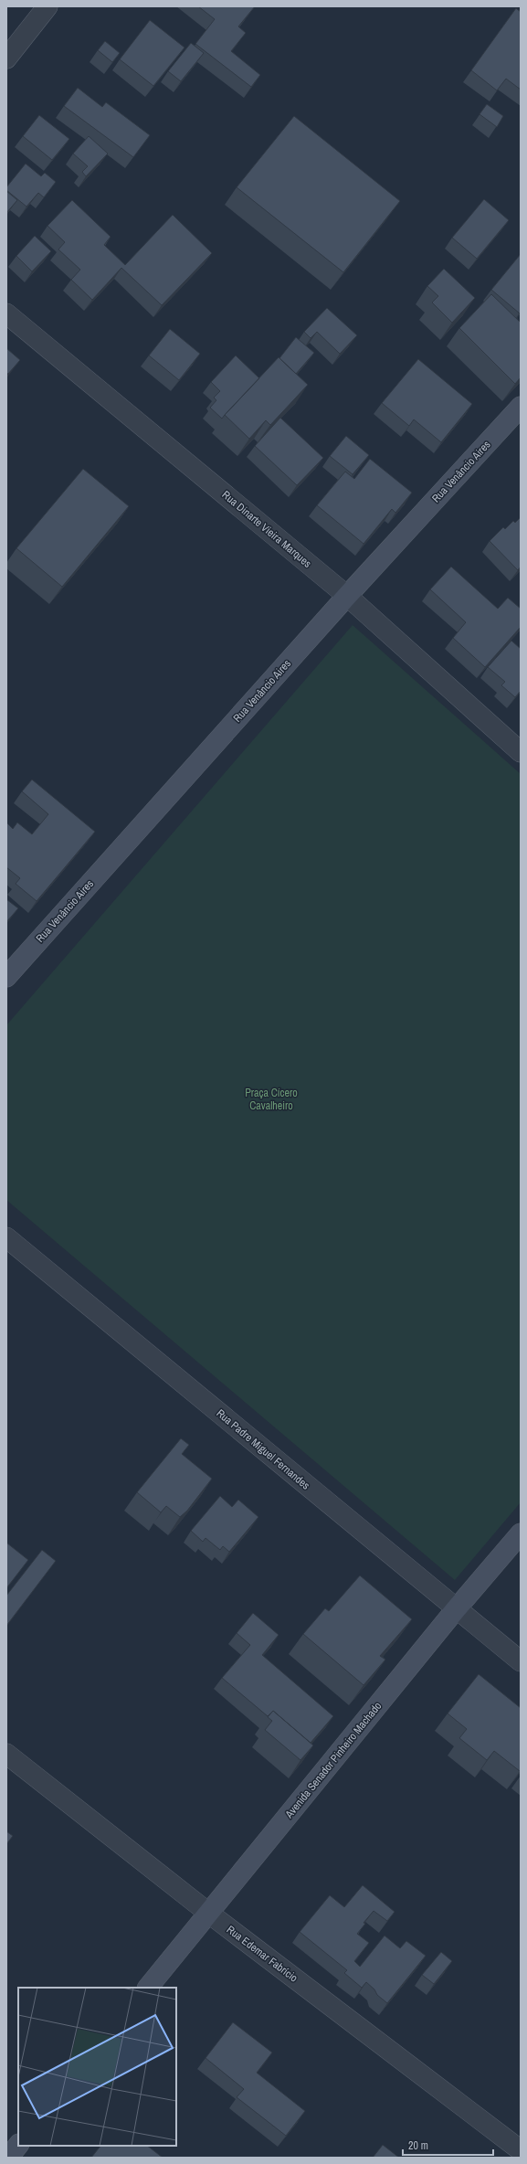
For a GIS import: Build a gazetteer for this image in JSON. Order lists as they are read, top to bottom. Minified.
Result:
{"streets":{"street":["Rua Venâncio Aires","Rua Dinarte Vieira Marques","Rua Padre Miguel Fernandes","Avenida Senador Pinheiro Machado","Rua Edemar Fabrício"]},"crossings":[["Rua Venâncio Aires","Rua Dinarte Vieira Marques"],["Rua Padre Miguel Fernandes","Avenida Senador Pinheiro Machado"],["Avenida Senador Pinheiro Machado","Rua Edemar Fabrício"]],"parks":["Praça Cícero Cavalheiro"],"scale_bar":"20 m"}
